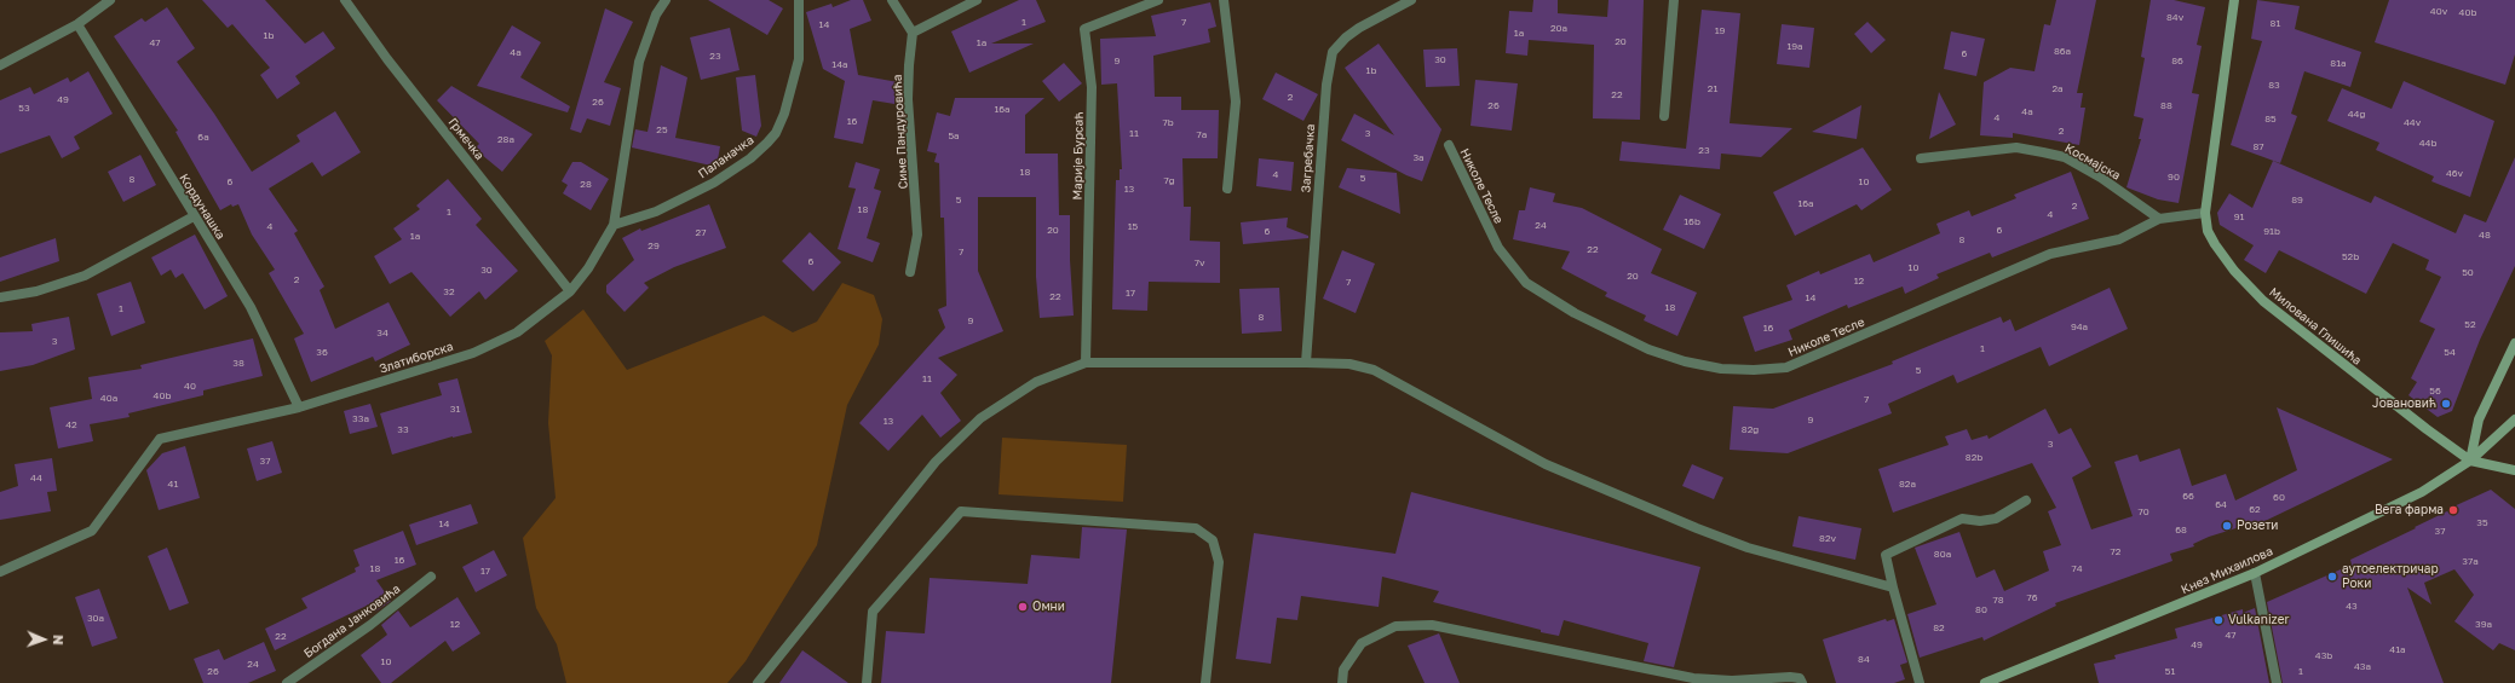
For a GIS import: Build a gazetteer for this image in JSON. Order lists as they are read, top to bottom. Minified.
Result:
{"streets":{"street":["Симе Пандуровића","Грмечка","Марије Бурсаћ","Паланачка","Загребачка","Космајска","Николе Тесле","Кордунашка","Милована Глишића","Златиборска","Кнез Михаилова","Богдана Јанковића"]},"crossings":[["Грмечка","Златиборска"],["Паланачка","Златиборска"],["Космајска","Николе Тесле"],["Николе Тесле","Милована Глишића"],["Кордунашка","Златиборска"],["Милована Глишића","Кнез Михаилова"]],"places":["Јовановић","Вега фарма","Розети","аутоелектричар Роки","Омни","Vulkanizer"],"house_numbers":["40v","40b","84v","1","7","81","14","20a","19","1a","1b","20","47","1a","19a","86a","4a","6","23","30","9","86","81a","14a","1b","83","21","2a","22","2","49","26","26","88","53","16a","4a","44g","4","85","16","7b","44v","25","2","11","3","7a","5a","6a","28a","44b","87","23","3a","18","46v","4","90","5","8","7g","6","10","28","13","5","89","16a","2","18","1","4","91","16b","24","4","15","20","6","6","91b","27","48","1a","8","29","22","7","52b","6","7v","10","30","50","20","2","12","7","32","17","22","14","18","1","8","9","52","94a","16","34","3","1","36","54","38","5","11","40","56","40b","40a","7","31","33a","9","13","42","33","82g","3","82b","37","44","41","82a","66","60","64","62","70","35","14","68","37","82v","72","80a","16","37a","18","74","17","76","78","43","80","30a","12","39a","82","47","22","49","41a","43b","84","10","24","43a","26","51","1"],"north":"right"}
